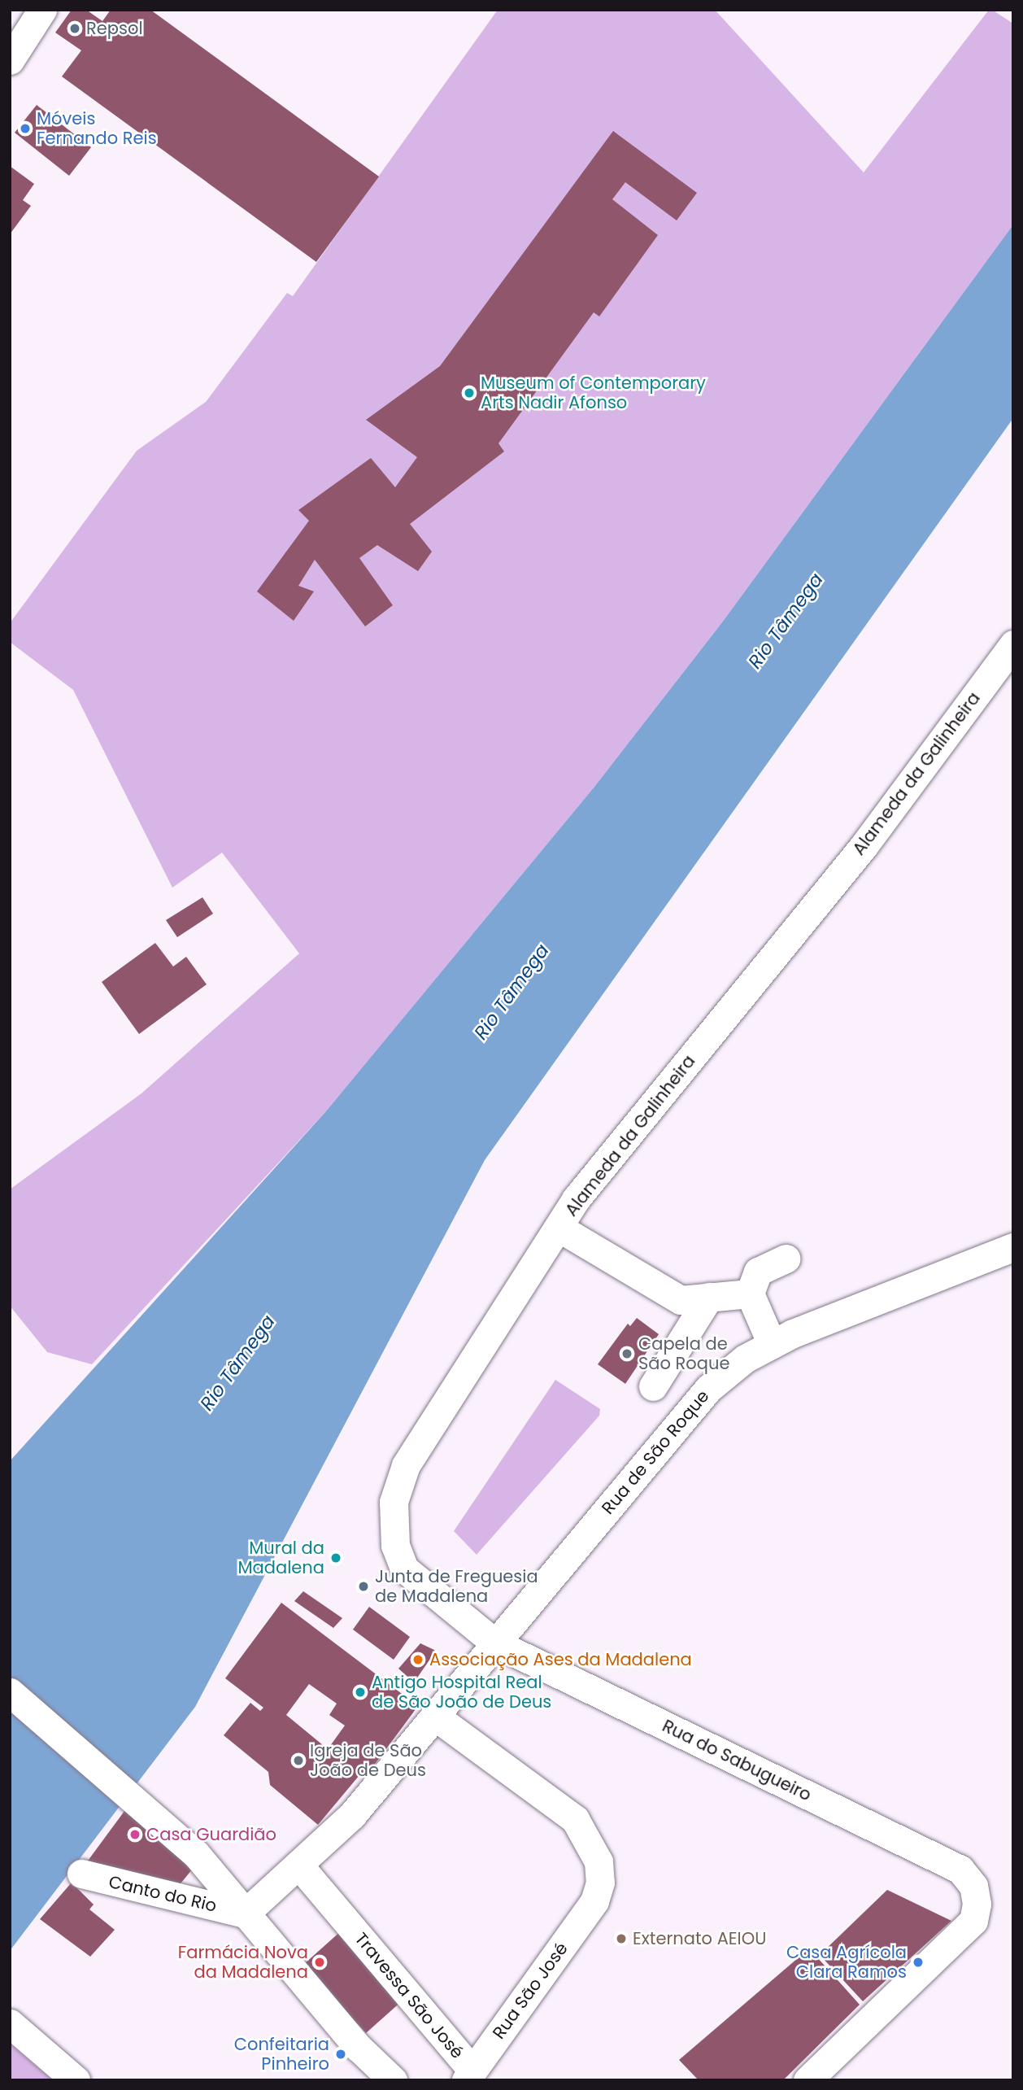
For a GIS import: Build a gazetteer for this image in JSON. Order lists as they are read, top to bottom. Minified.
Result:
{"streets":{"street":["Alameda da Galinheira","Rua de São Roque","Rua do Sabugueiro","Canto do Rio","Rua São José","Travessa São José"]},"crossings":[["Alameda da Galinheira","Rua de São Roque"],["Alameda da Galinheira","Rua do Sabugueiro"],["Rua de São Roque","Rua do Sabugueiro"],["Rua de São Roque","Canto do Rio"],["Rua de São Roque","Rua São José"],["Rua de São Roque","Travessa São José"],["Rua São José","Travessa São José"]],"water":["Rio Tâmega"],"places":["Repsol","Móveis Fernando Reis","Museum of Contemporary Arts Nadir Afonso","Capela de São Roque","Mural da Madalena","Junta de Freguesia de Madalena","Associação Ases da Madalena","Antigo Hospital Real de São João de Deus","Igreja de São João de Deus","Casa Guardião","Externato AEIOU","Farmácia Nova da Madalena","Casa Agrícola Clara Ramos","Confeitaria Pinheiro"]}
